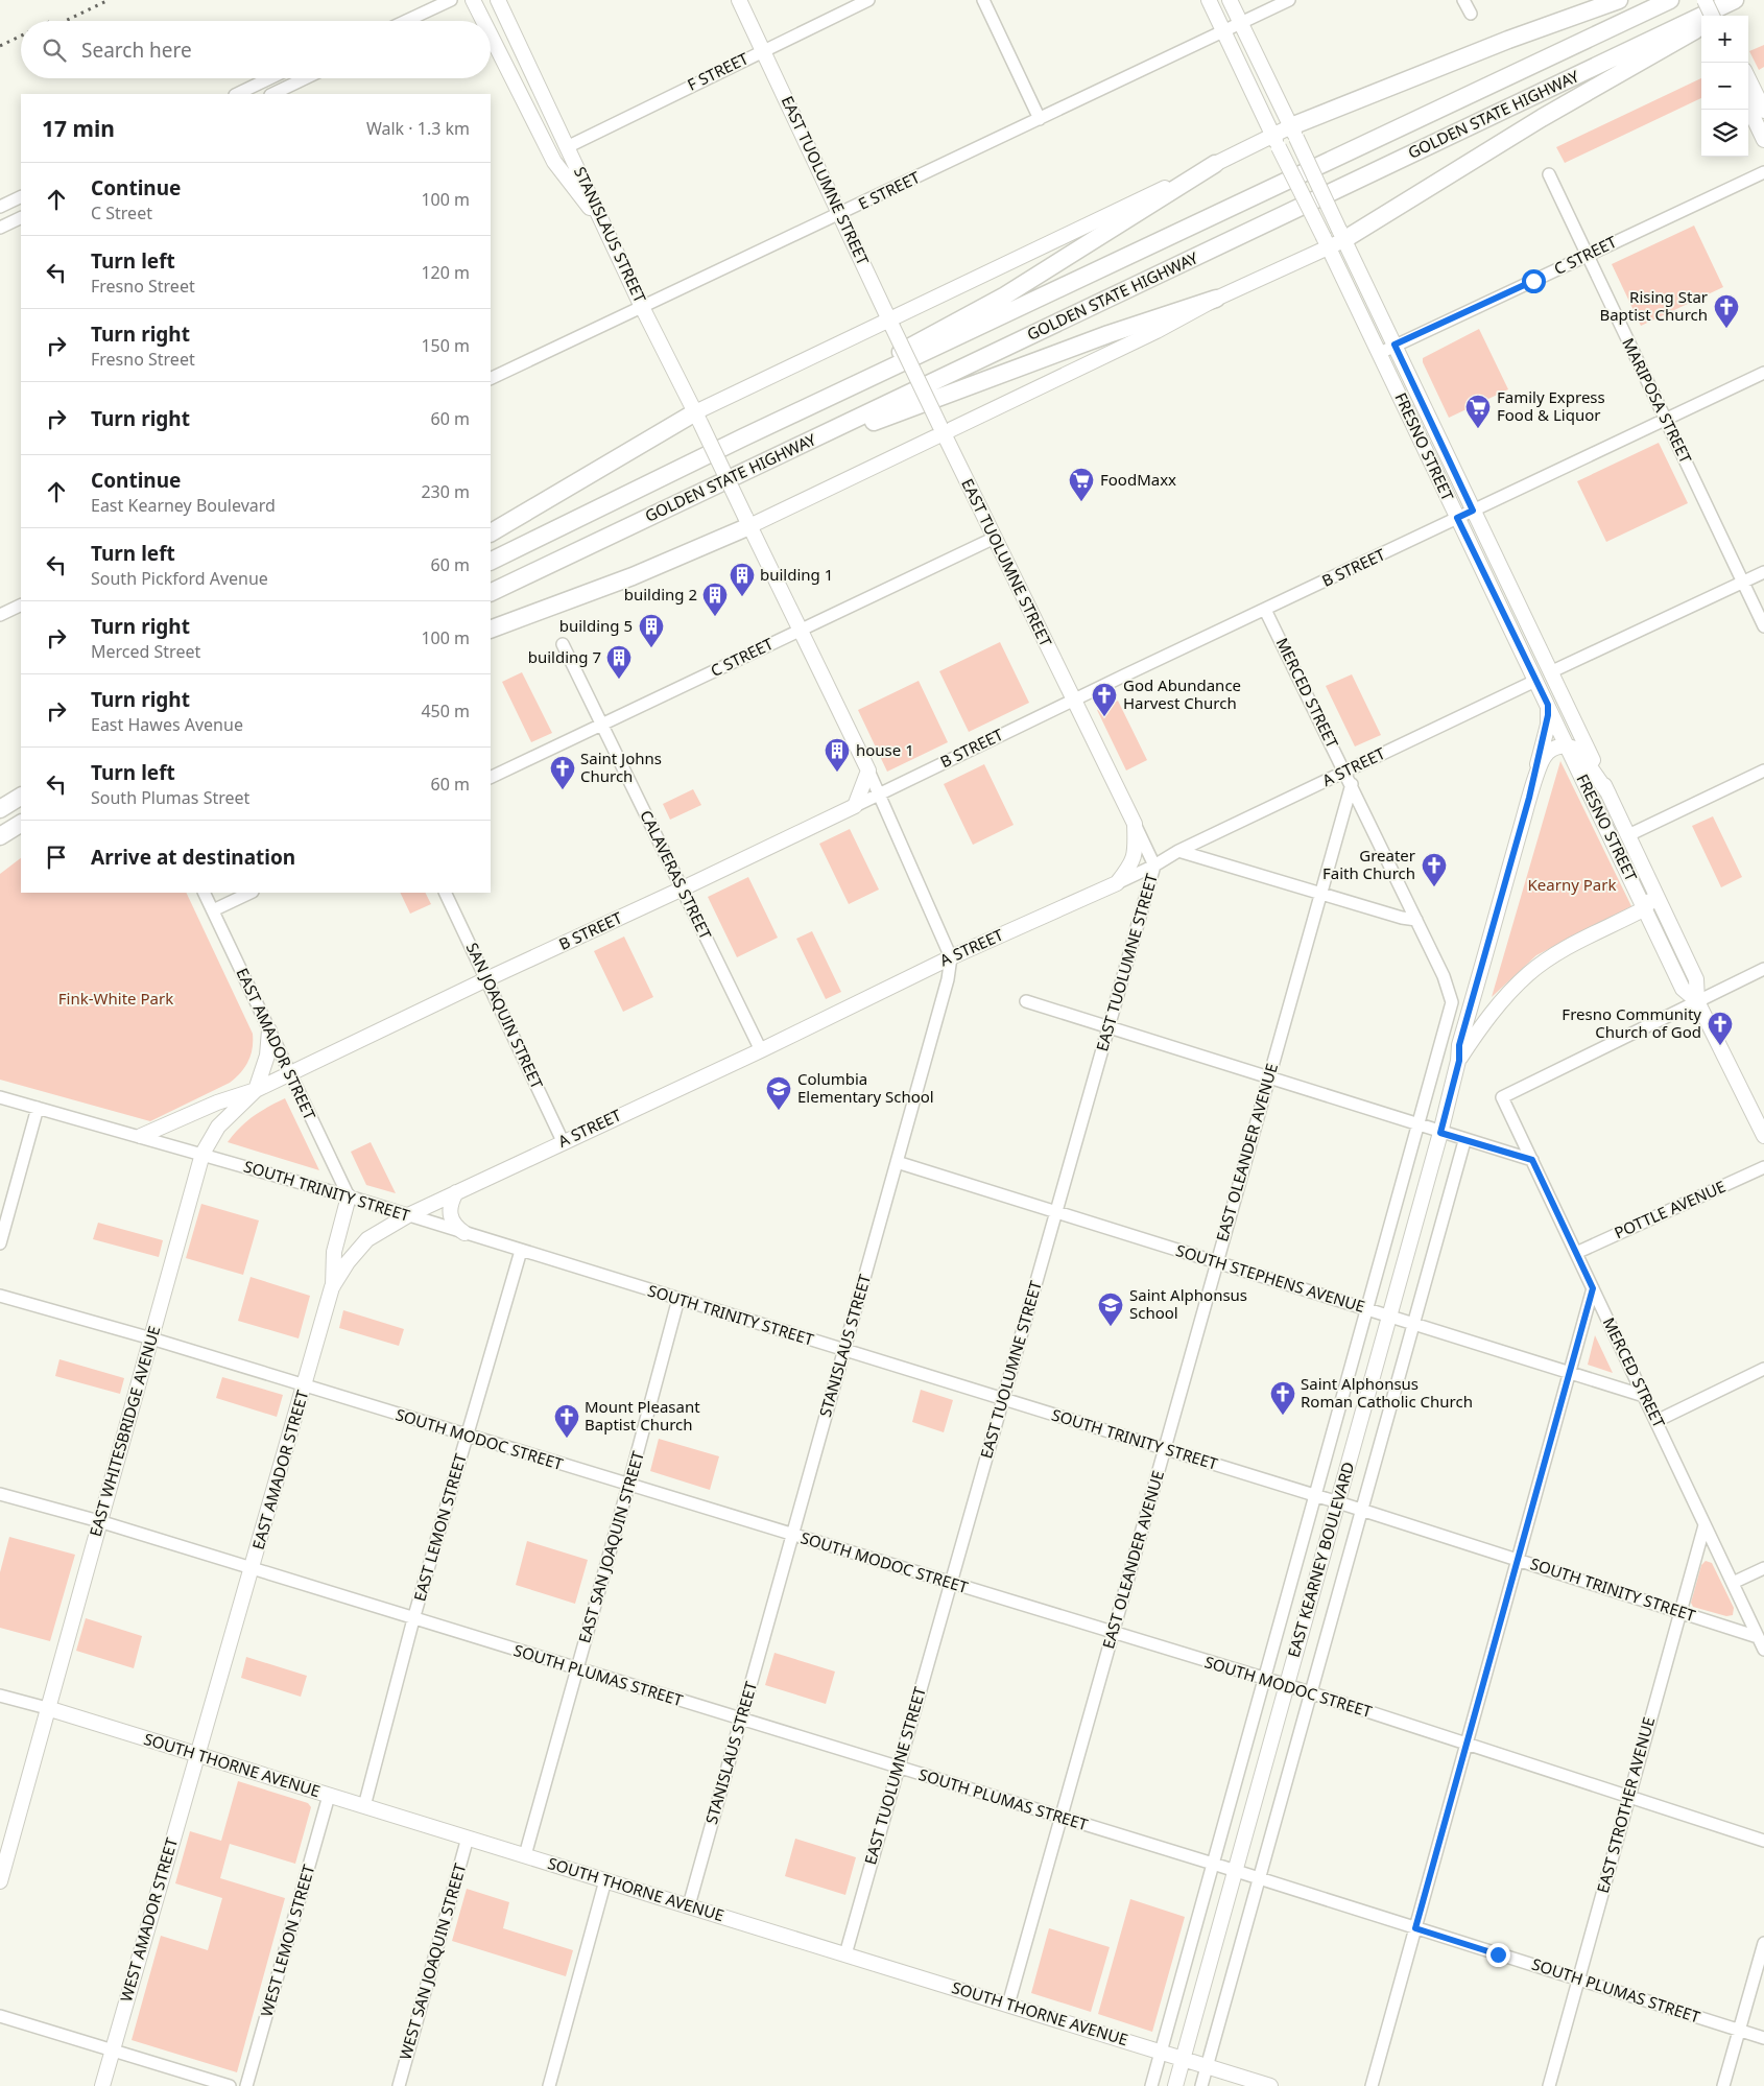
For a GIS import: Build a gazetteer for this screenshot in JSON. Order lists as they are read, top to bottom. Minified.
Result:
{"streets":{"highway":["GOLDEN STATE HIGHWAY"],"main road":["EAST TUOLUMNE STREET","STANISLAUS STREET","FRESNO STREET","B STREET","A STREET","EAST AMADOR STREET","EAST WHITESBRIDGE AVENUE","EAST KEARNEY BOULEVARD","SOUTH THORNE AVENUE","WEST AMADOR STREET"],"street":["F STREET","E STREET","C STREET","MARIPOSA STREET","MERCED STREET","CALAVERAS STREET","SAN JOAQUIN STREET","EAST OLEANDER AVENUE","SOUTH TRINITY STREET","POTTLE AVENUE","SOUTH STEPHENS AVENUE","SOUTH MODOC STREET","EAST LEMON STREET","EAST SAN JOAQUIN STREET","SOUTH PLUMAS STREET","EAST STROTHER AVENUE","WEST LEMON STREET","WEST SAN JOAQUIN STREET"]},"crossings":[["F STREET","EAST TUOLUMNE STREET"],["F STREET","STANISLAUS STREET"],["EAST TUOLUMNE STREET","E STREET"],["EAST TUOLUMNE STREET","C STREET"],["EAST TUOLUMNE STREET","B STREET"],["EAST TUOLUMNE STREET","A STREET"],["EAST TUOLUMNE STREET","SOUTH TRINITY STREET"],["EAST TUOLUMNE STREET","SOUTH STEPHENS AVENUE"],["EAST TUOLUMNE STREET","SOUTH MODOC STREET"],["EAST TUOLUMNE STREET","SOUTH PLUMAS STREET"],["EAST TUOLUMNE STREET","SOUTH THORNE AVENUE"],["E STREET","STANISLAUS STREET"],["E STREET","FRESNO STREET"],["STANISLAUS STREET","C STREET"],["STANISLAUS STREET","A STREET"],["STANISLAUS STREET","SOUTH TRINITY STREET"],["STANISLAUS STREET","SOUTH STEPHENS AVENUE"],["STANISLAUS STREET","SOUTH MODOC STREET"],["STANISLAUS STREET","SOUTH PLUMAS STREET"],["STANISLAUS STREET","SOUTH THORNE AVENUE"],["C STREET","MARIPOSA STREET"],["C STREET","FRESNO STREET"],["C STREET","CALAVERAS STREET"],["MARIPOSA STREET","B STREET"],["FRESNO STREET","B STREET"],["FRESNO STREET","MERCED STREET"],["FRESNO STREET","A STREET"],["FRESNO STREET","EAST KEARNEY BOULEVARD"],["B STREET","MERCED STREET"],["B STREET","CALAVERAS STREET"],["B STREET","SAN JOAQUIN STREET"],["B STREET","EAST AMADOR STREET"],["B STREET","SOUTH TRINITY STREET"],["B STREET","EAST WHITESBRIDGE AVENUE"],["MERCED STREET","A STREET"],["MERCED STREET","EAST OLEANDER AVENUE"],["MERCED STREET","SOUTH TRINITY STREET"],["MERCED STREET","POTTLE AVENUE"],["MERCED STREET","SOUTH STEPHENS AVENUE"],["MERCED STREET","EAST KEARNEY BOULEVARD"],["MERCED STREET","EAST STROTHER AVENUE"],["A STREET","CALAVERAS STREET"],["A STREET","SAN JOAQUIN STREET"],["A STREET","EAST AMADOR STREET"],["A STREET","SOUTH TRINITY STREET"],["EAST AMADOR STREET","SOUTH TRINITY STREET"],["EAST AMADOR STREET","SOUTH MODOC STREET"],["EAST AMADOR STREET","SOUTH PLUMAS STREET"],["EAST AMADOR STREET","SOUTH THORNE AVENUE"],["EAST AMADOR STREET","WEST AMADOR STREET"],["EAST OLEANDER AVENUE","SOUTH TRINITY STREET"],["EAST OLEANDER AVENUE","SOUTH STEPHENS AVENUE"],["EAST OLEANDER AVENUE","SOUTH MODOC STREET"],["EAST OLEANDER AVENUE","SOUTH PLUMAS STREET"],["EAST OLEANDER AVENUE","SOUTH THORNE AVENUE"],["SOUTH TRINITY STREET","EAST WHITESBRIDGE AVENUE"],["SOUTH TRINITY STREET","EAST LEMON STREET"],["SOUTH TRINITY STREET","EAST SAN JOAQUIN STREET"],["SOUTH TRINITY STREET","EAST KEARNEY BOULEVARD"],["SOUTH TRINITY STREET","EAST STROTHER AVENUE"],["SOUTH STEPHENS AVENUE","EAST KEARNEY BOULEVARD"],["EAST WHITESBRIDGE AVENUE","SOUTH MODOC STREET"],["EAST WHITESBRIDGE AVENUE","SOUTH PLUMAS STREET"],["EAST WHITESBRIDGE AVENUE","SOUTH THORNE AVENUE"],["SOUTH MODOC STREET","EAST LEMON STREET"],["SOUTH MODOC STREET","EAST SAN JOAQUIN STREET"],["SOUTH MODOC STREET","EAST KEARNEY BOULEVARD"],["SOUTH MODOC STREET","EAST STROTHER AVENUE"],["EAST LEMON STREET","SOUTH PLUMAS STREET"],["EAST LEMON STREET","SOUTH THORNE AVENUE"],["EAST SAN JOAQUIN STREET","SOUTH PLUMAS STREET"],["EAST SAN JOAQUIN STREET","SOUTH THORNE AVENUE"],["EAST KEARNEY BOULEVARD","SOUTH PLUMAS STREET"],["EAST KEARNEY BOULEVARD","SOUTH THORNE AVENUE"],["SOUTH PLUMAS STREET","EAST STROTHER AVENUE"],["SOUTH THORNE AVENUE","WEST AMADOR STREET"],["SOUTH THORNE AVENUE","WEST LEMON STREET"],["SOUTH THORNE AVENUE","WEST SAN JOAQUIN STREET"]],"parks":["Kearny Park","Fink-White Park"],"places":{"church":["Rising Star Baptist Church","God Abundance Harvest Church","Saint Johns Church","Greater Faith Church","Fresno Community Church of God","Saint Alphonsus Roman Catholic Church","Mount Pleasant Baptist Church"],"supermarket":["Family Express Food & Liquor","FoodMaxx"],"building":["building 1","building 2","building 5","building 7","house 1"],"school or university":["Columbia Elementary School","Saint Alphonsus School"]},"page":{"map_buttons":["+","−"],"search":"Search here","heading":["17 min","Walk · 1.3 km"],"list":[["Continue","C Street","100 m"],["Turn left","Fresno Street","120 m"],["Turn right","Fresno Street","150 m"],["Turn right","60 m"],["Continue","East Kearney Boulevard","230 m"],["Turn left","South Pickford Avenue","60 m"],["Turn right","Merced Street","100 m"],["Turn right","East Hawes Avenue","450 m"],["Turn left","South Plumas Street","60 m"],"Arrive at destination"]}}
